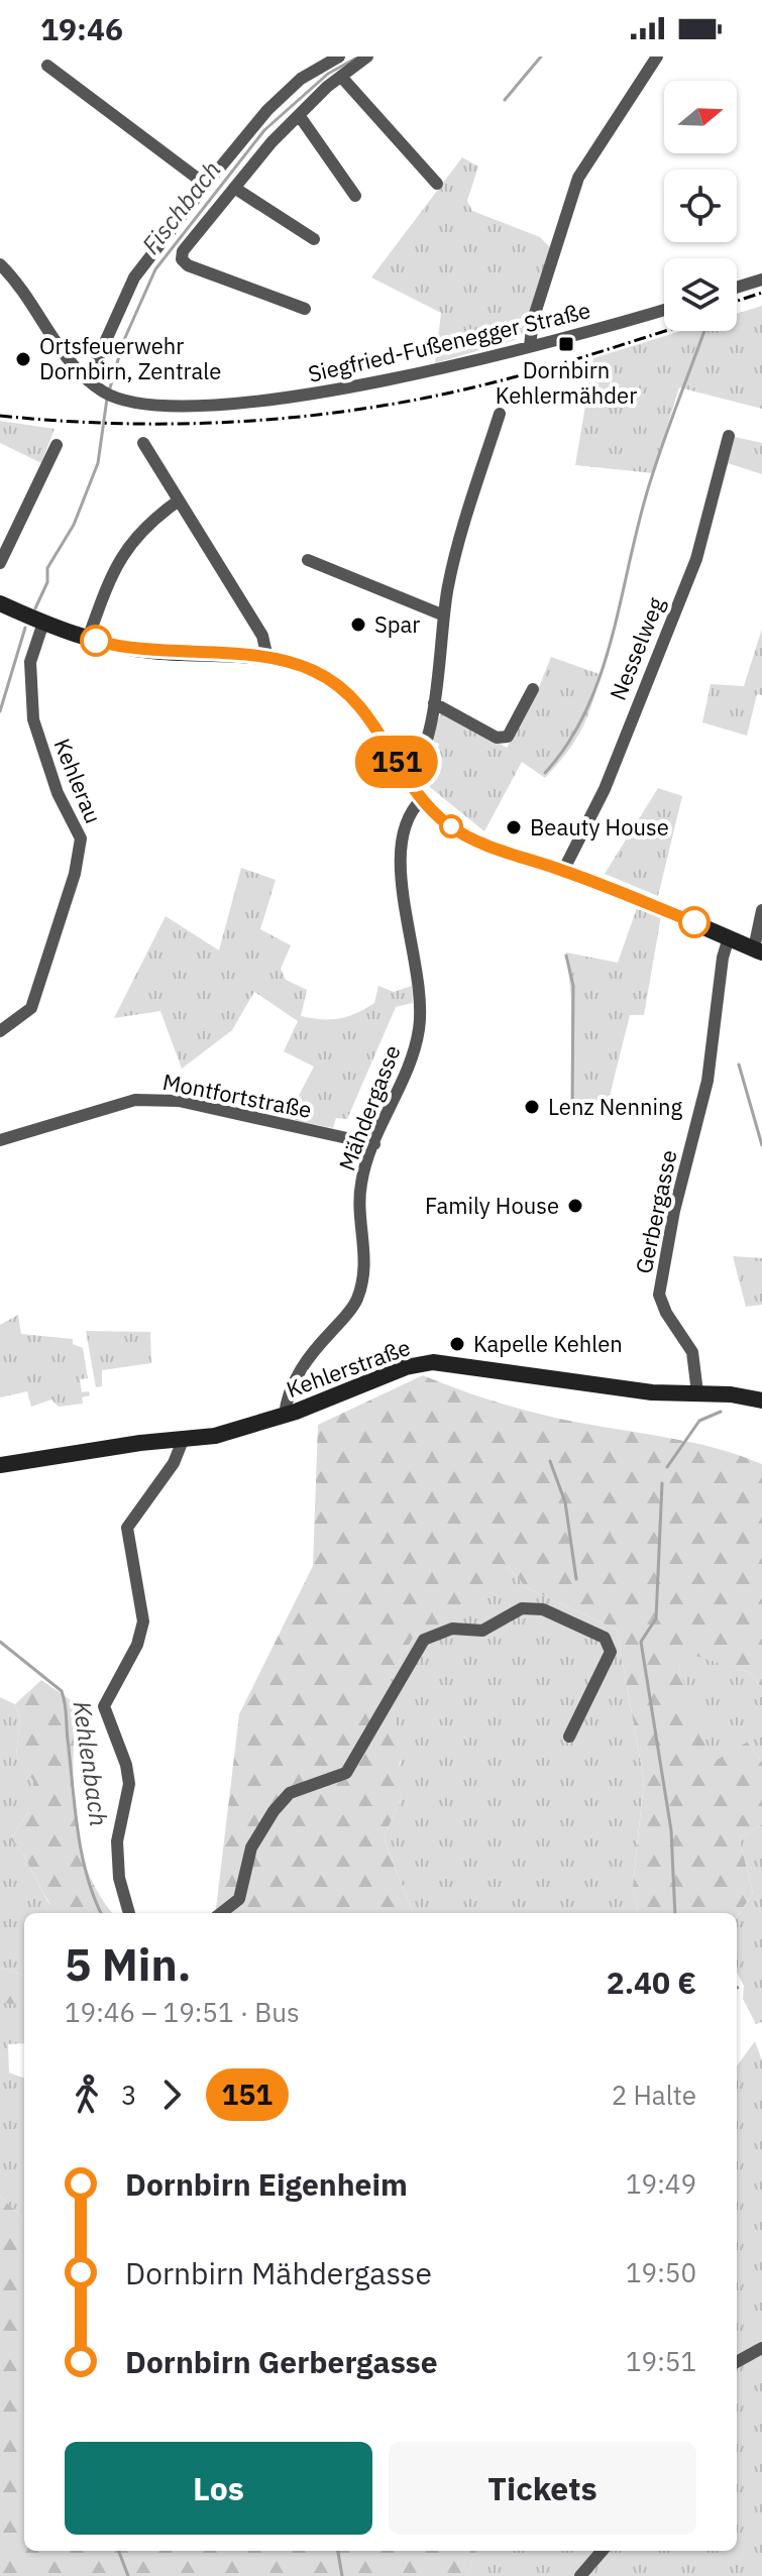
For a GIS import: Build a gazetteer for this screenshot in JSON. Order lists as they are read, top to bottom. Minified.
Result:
{"streets":{"main road":["Kehlerstraße"],"street":["Siegfried-Fußenegger Straße","Nesselweg","Kehlerau","Montfortstraße","Mähdergasse","Gerbergasse"]},"crossings":[["Montfortstraße","Mähdergasse"],["Mähdergasse","Kehlerstraße"],["Gerbergasse","Kehlerstraße"]],"water":["Fischbach","Kehlenbach"],"places":{"transit":["Dornbirn Kehlermähder"],"other":["Ortsfeuerwehr Dornbirn, Zentrale","Spar","Beauty House","Lenz Nenning","Family House","Kapelle Kehlen"]},"lines":["bus line 151"],"north":"right","page":{"status":"19:46","on_map":"151","heading":["5 Min.","19:46 – 19:51 · Bus","2.40 €"],"legs":["3","151","2 Halte"],"list":[{"name":"Dornbirn Eigenheim","value":"19:49"},{"name":"Dornbirn Mähdergasse","value":"19:50"},{"name":"Dornbirn Gerbergasse","value":"19:51"}],"buttons":["Los","Tickets"]}}
